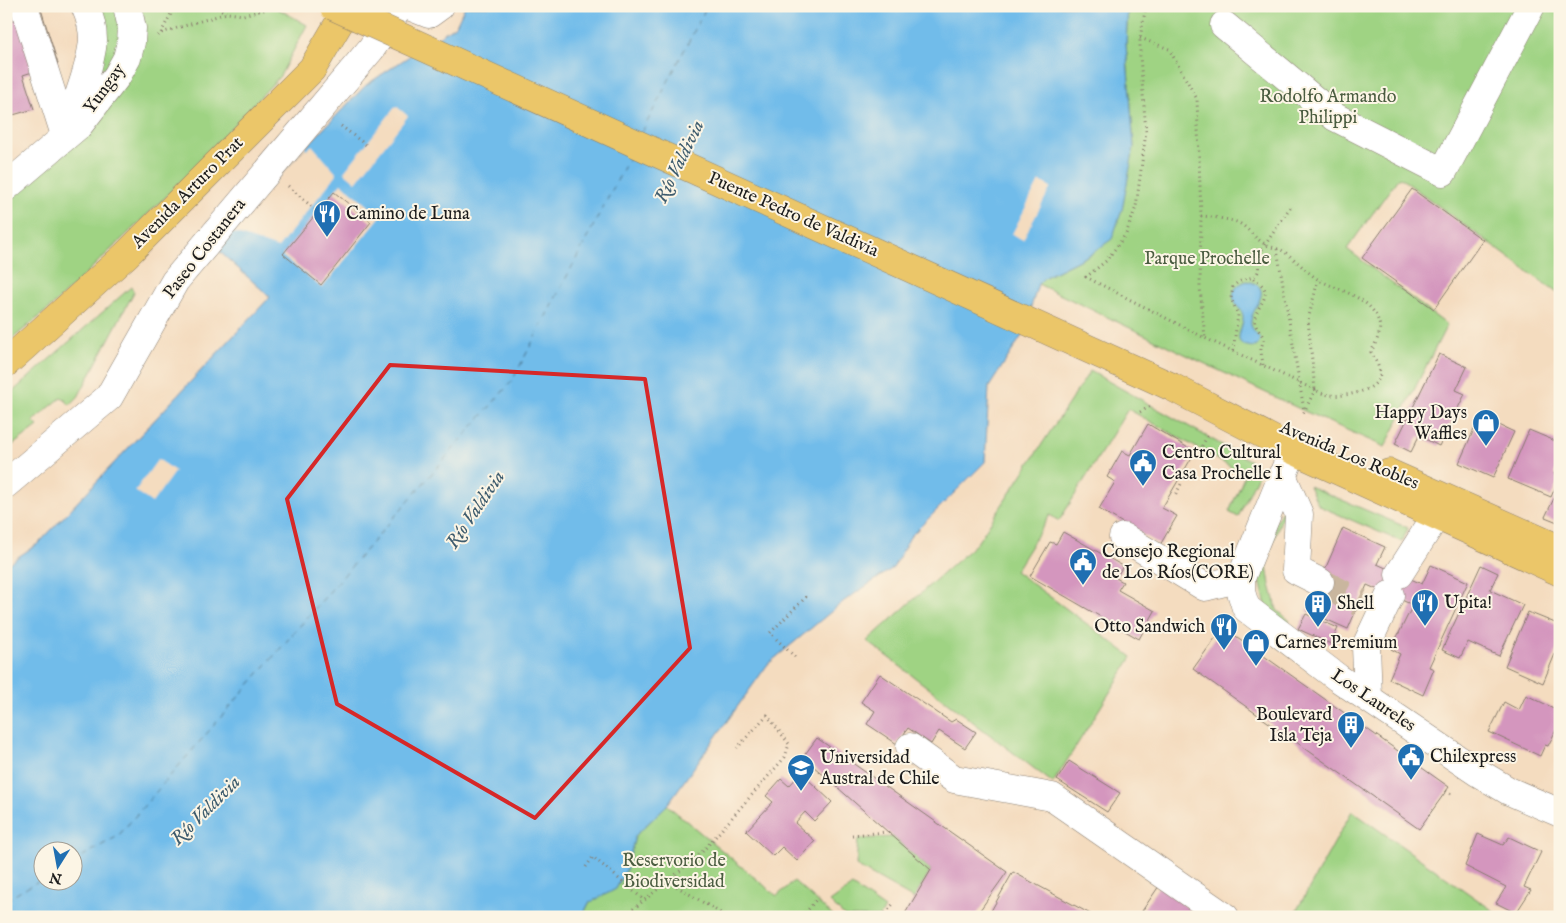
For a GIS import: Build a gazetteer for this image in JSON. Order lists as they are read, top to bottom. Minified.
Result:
{"streets":{"main road":["Avenida Arturo Prat","Puente Pedro de Valdivia","Avenida Los Robles"],"street":["Yungay","Paseo Costanera","Los Laureles"]},"crossings":[["Puente Pedro de Valdivia","Avenida Los Robles"]],"water":["Río Valdivia"],"parks":["Rodolfo Armando Philippi","Parque Prochelle","Reservorio de Biodiversidad"],"places":{"restaurant":["Camino de Luna","Upita!","Otto Sandwich"],"shop":["Happy Days Waffles","Carnes Premium"],"public building":["Centro Cultural Casa Prochelle I","Consejo Regional de Los Ríos(CORE)","Chilexpress"],"building":["Shell","Boulevard Isla Teja"],"school or university":["Universidad Austral de Chile"]},"north":"bottom"}
